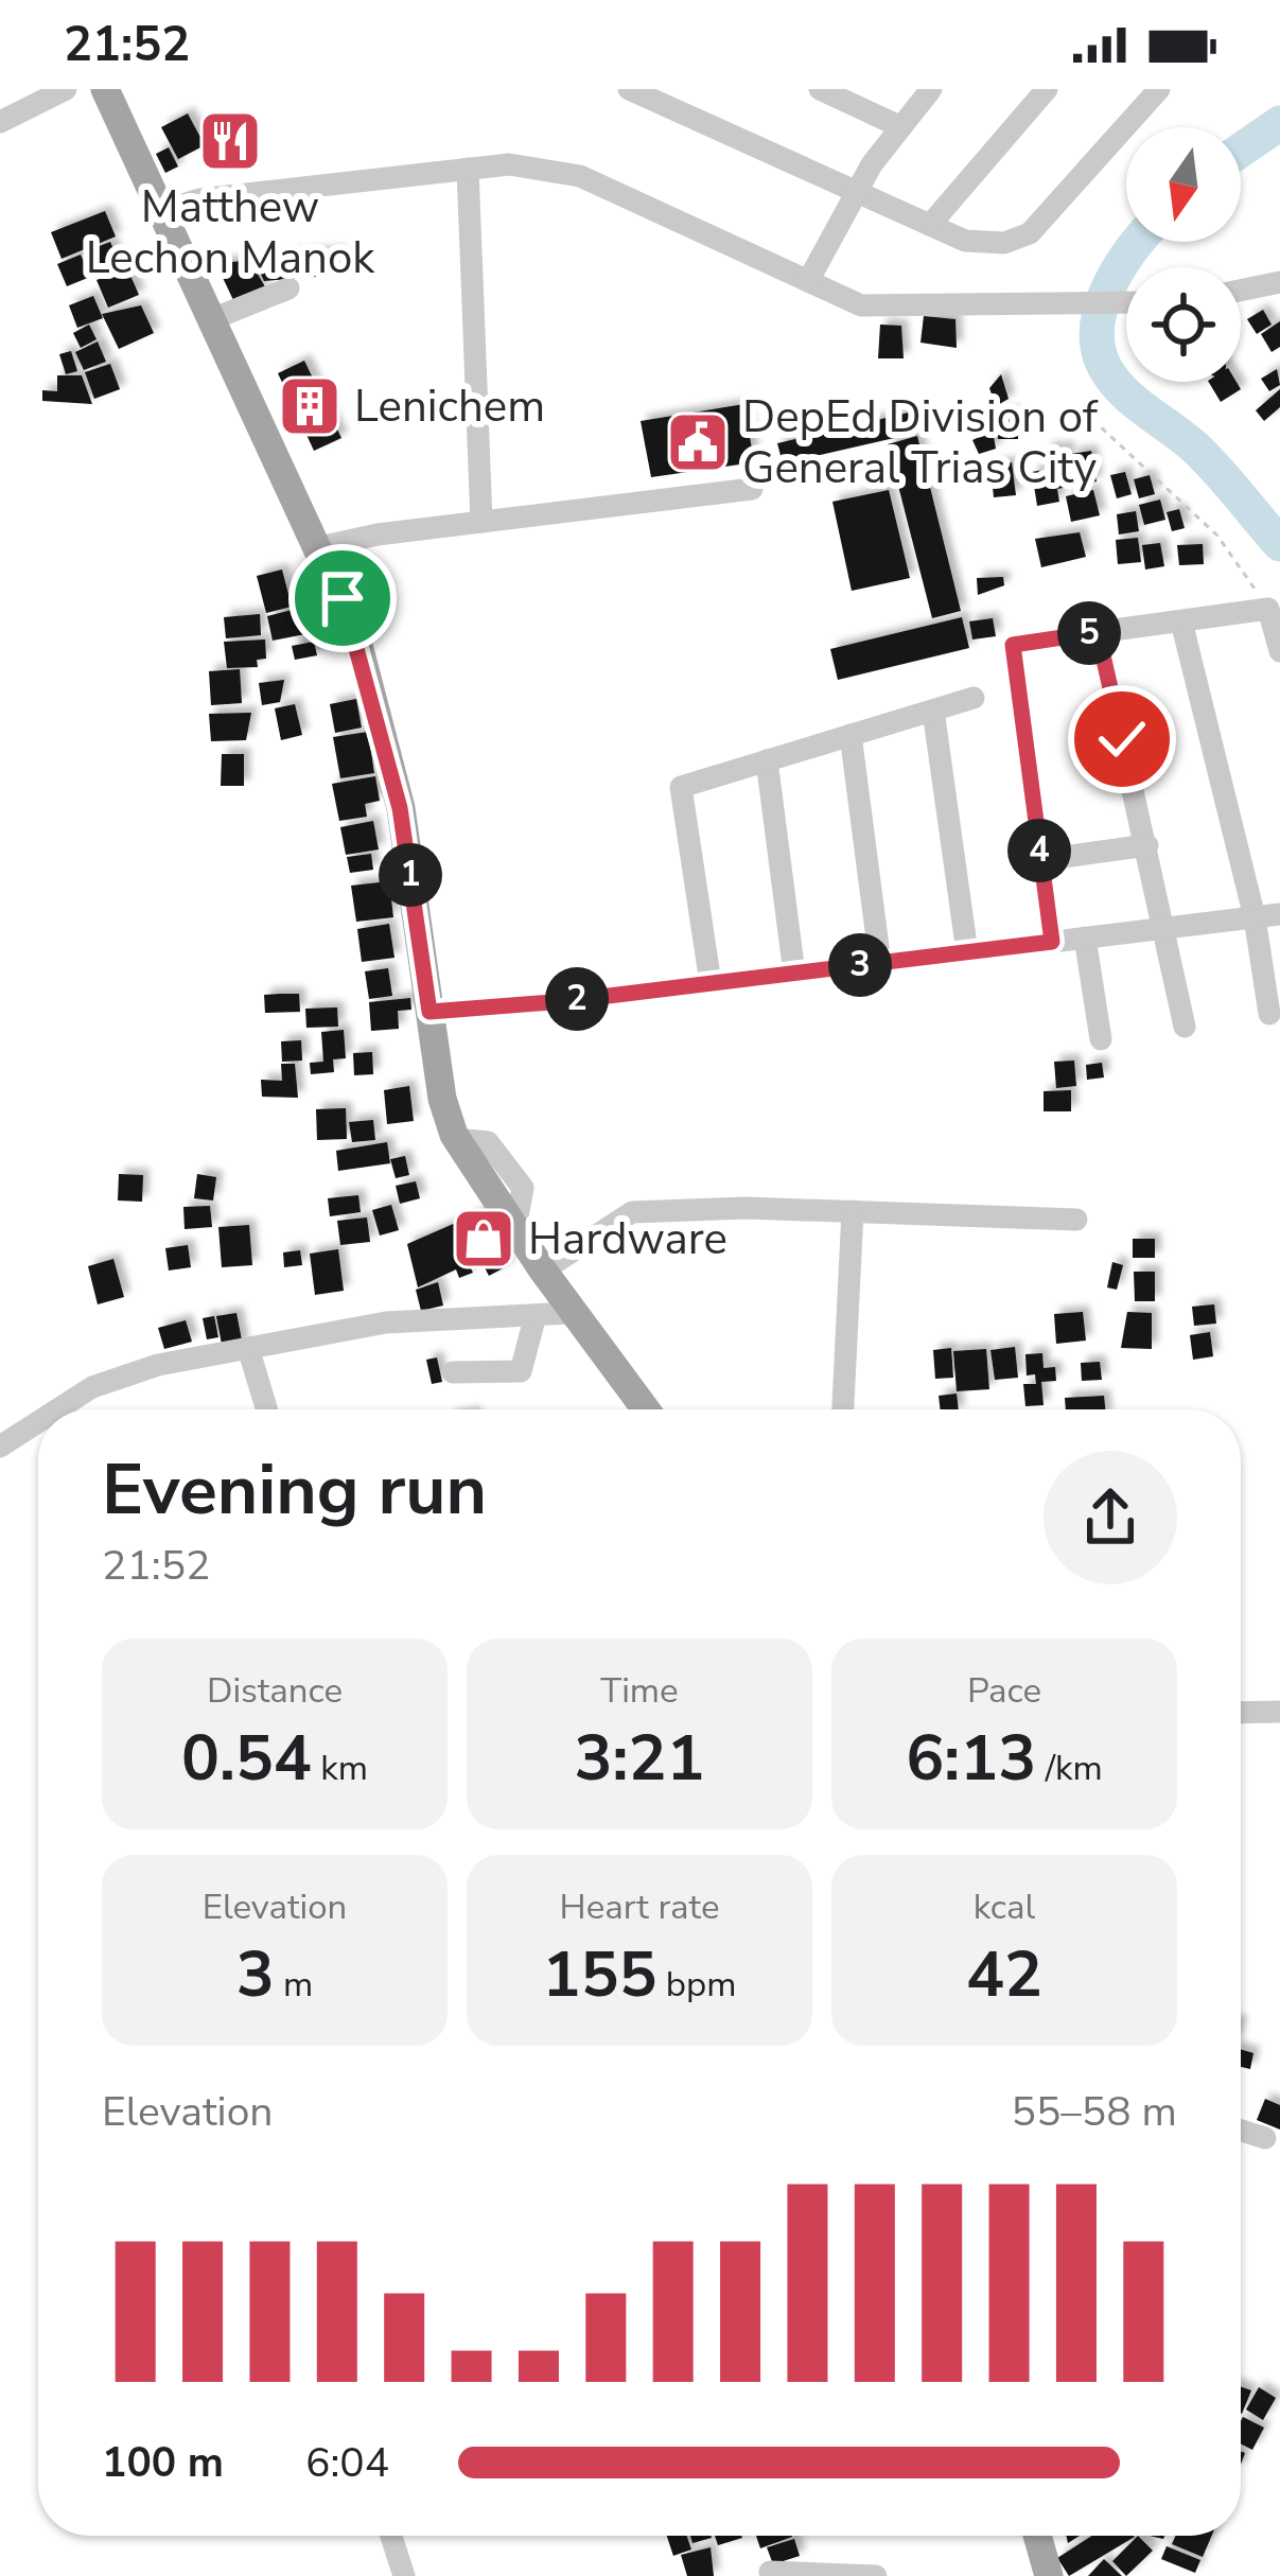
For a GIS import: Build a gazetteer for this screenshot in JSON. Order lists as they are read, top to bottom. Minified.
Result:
{"places":{"restaurant":["Matthew Lechon Manok"],"building":["Lenichem"],"public building":["DepEd Division of General Trias City"],"shop":["Hardware"]},"north":"bottom","page":{"status":"21:52","pins":["5","4","1","3","2"],"heading":["Evening run","21:52"],"stats":[["Distance","0.54 km"],["Time","3:21"],["Pace","6:13 /km"],["Elevation","3 m"],["Heart rate","155 bpm"],["kcal","42"]],"chart":["Elevation","55–58 m"],"list":[{"name":"100 m","note":"6:04"}]}}
